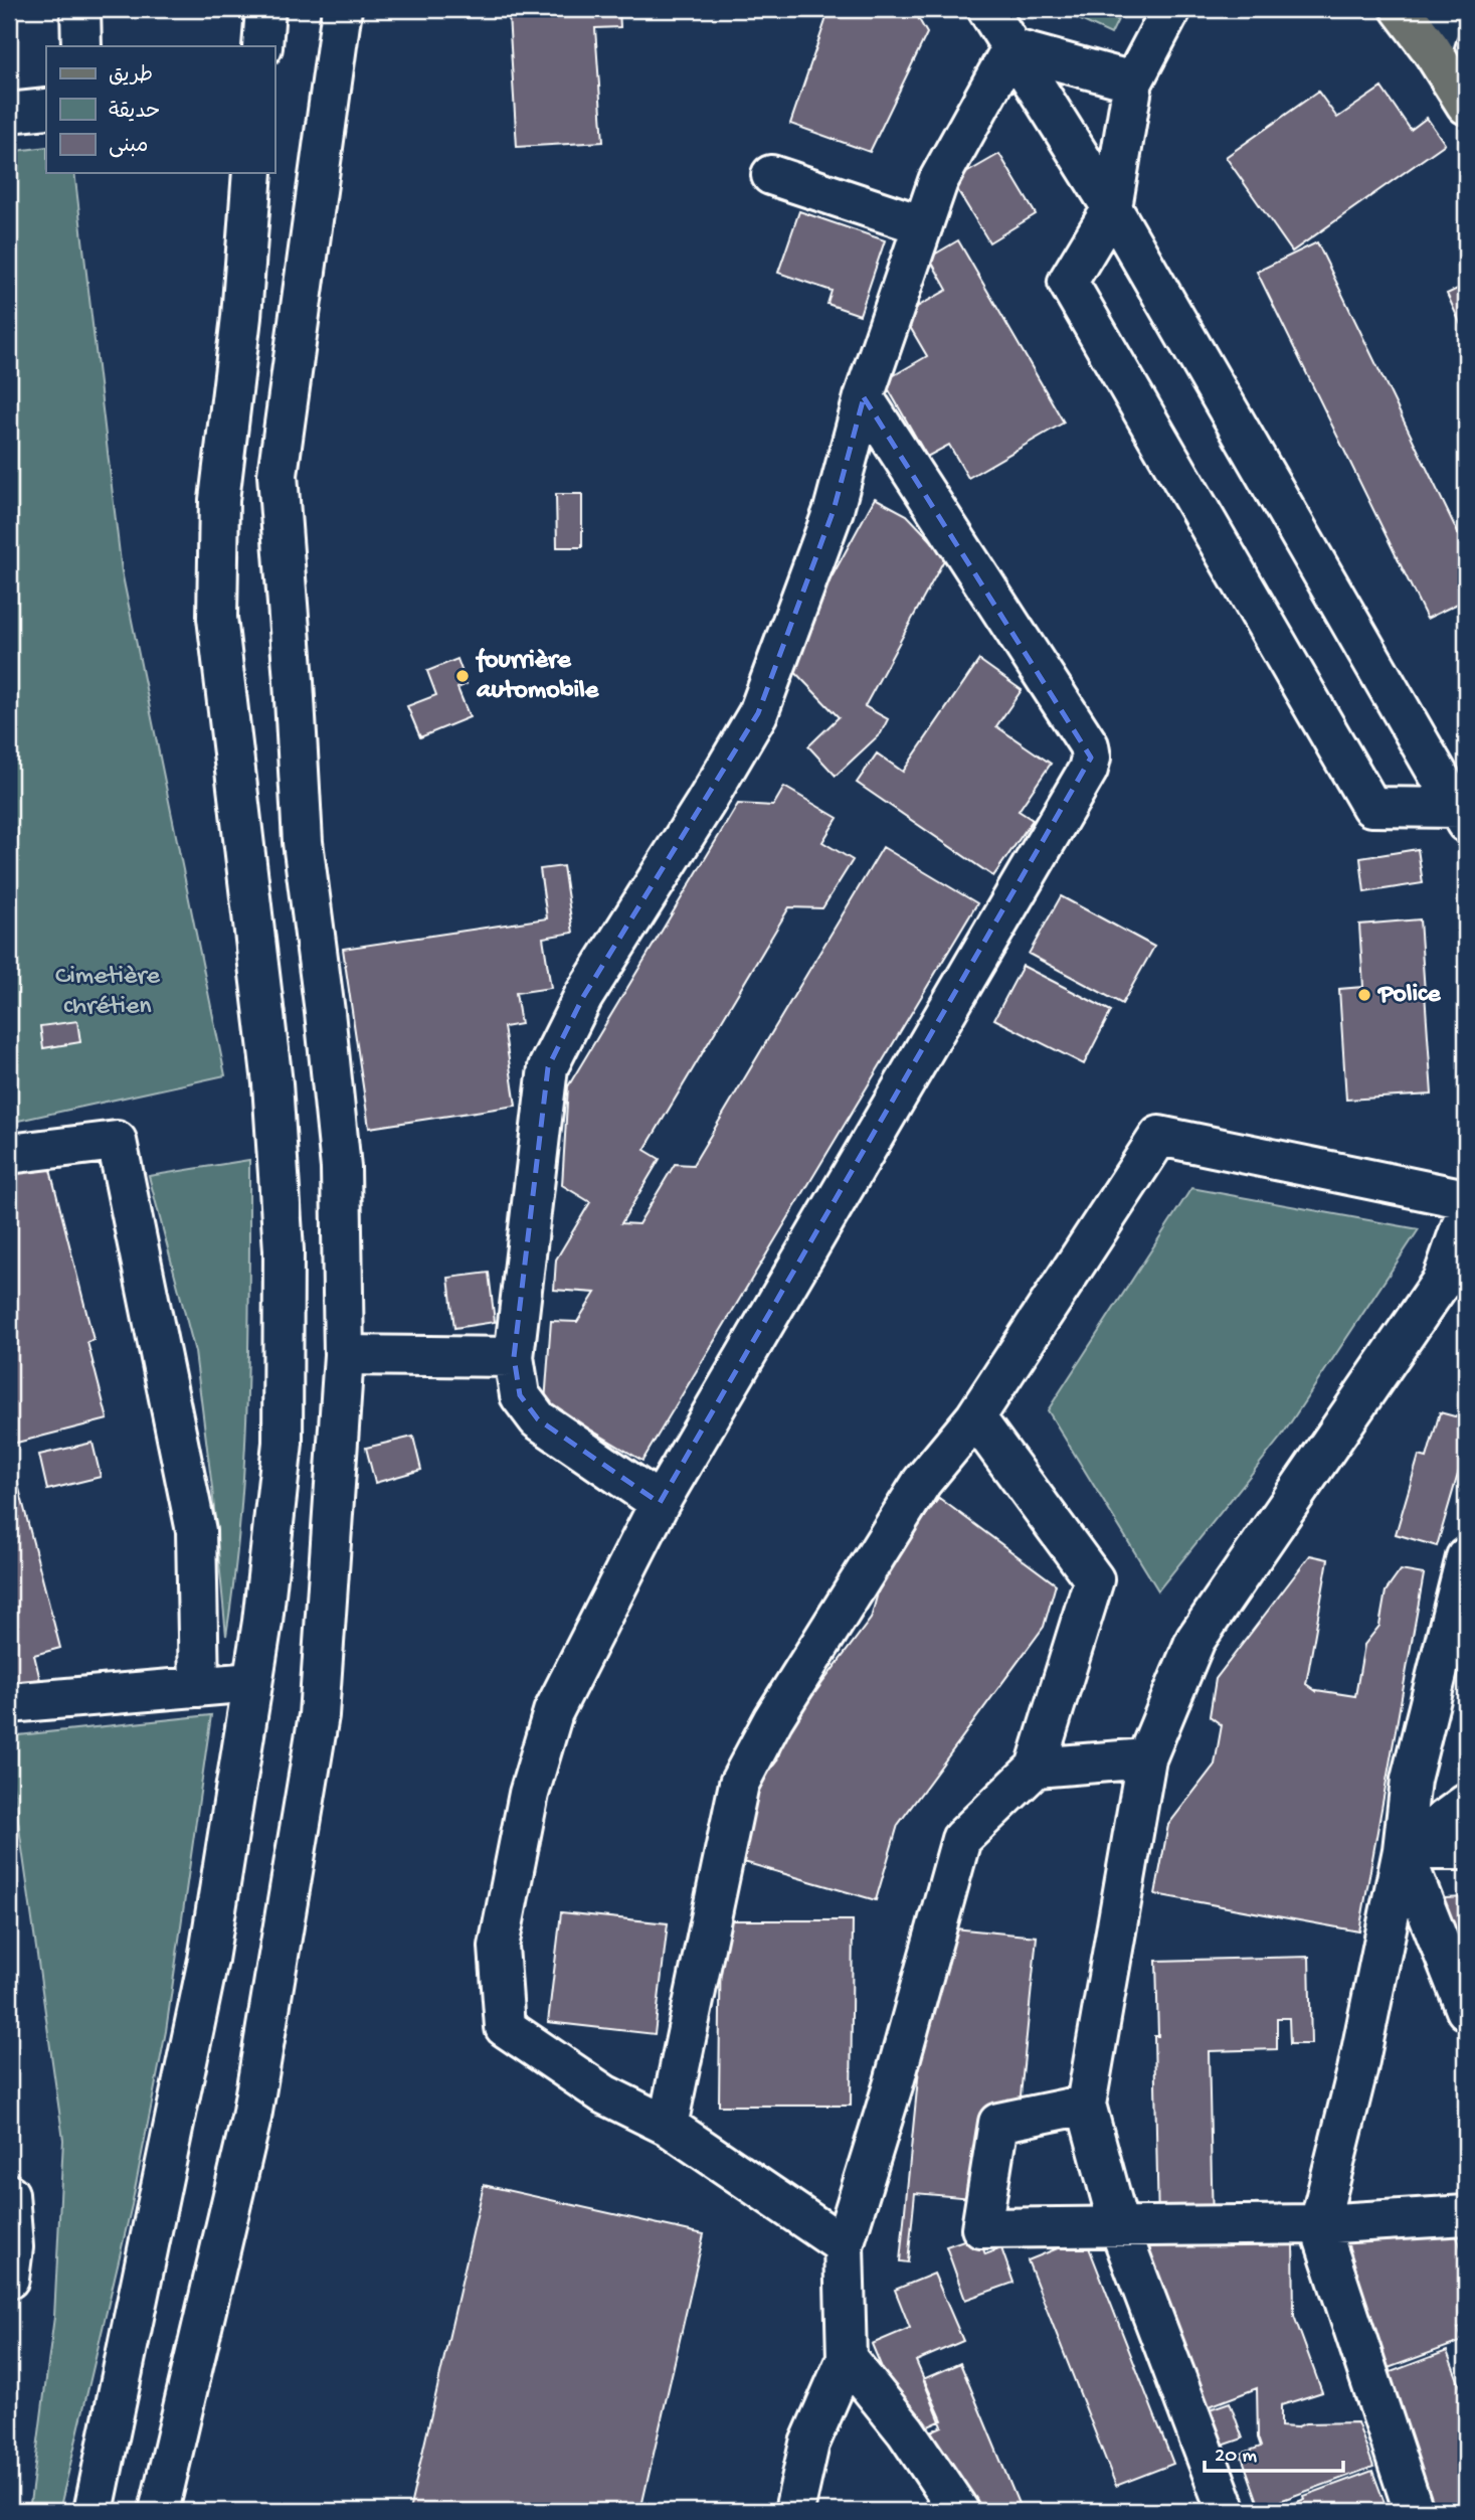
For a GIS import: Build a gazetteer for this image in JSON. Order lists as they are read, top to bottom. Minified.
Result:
{"parks":["Cimetière chrétien"],"places":["fourrière automobile","Police"],"legend":["طريق","حديقة","مبنى"],"scale_bar":"20 m"}
